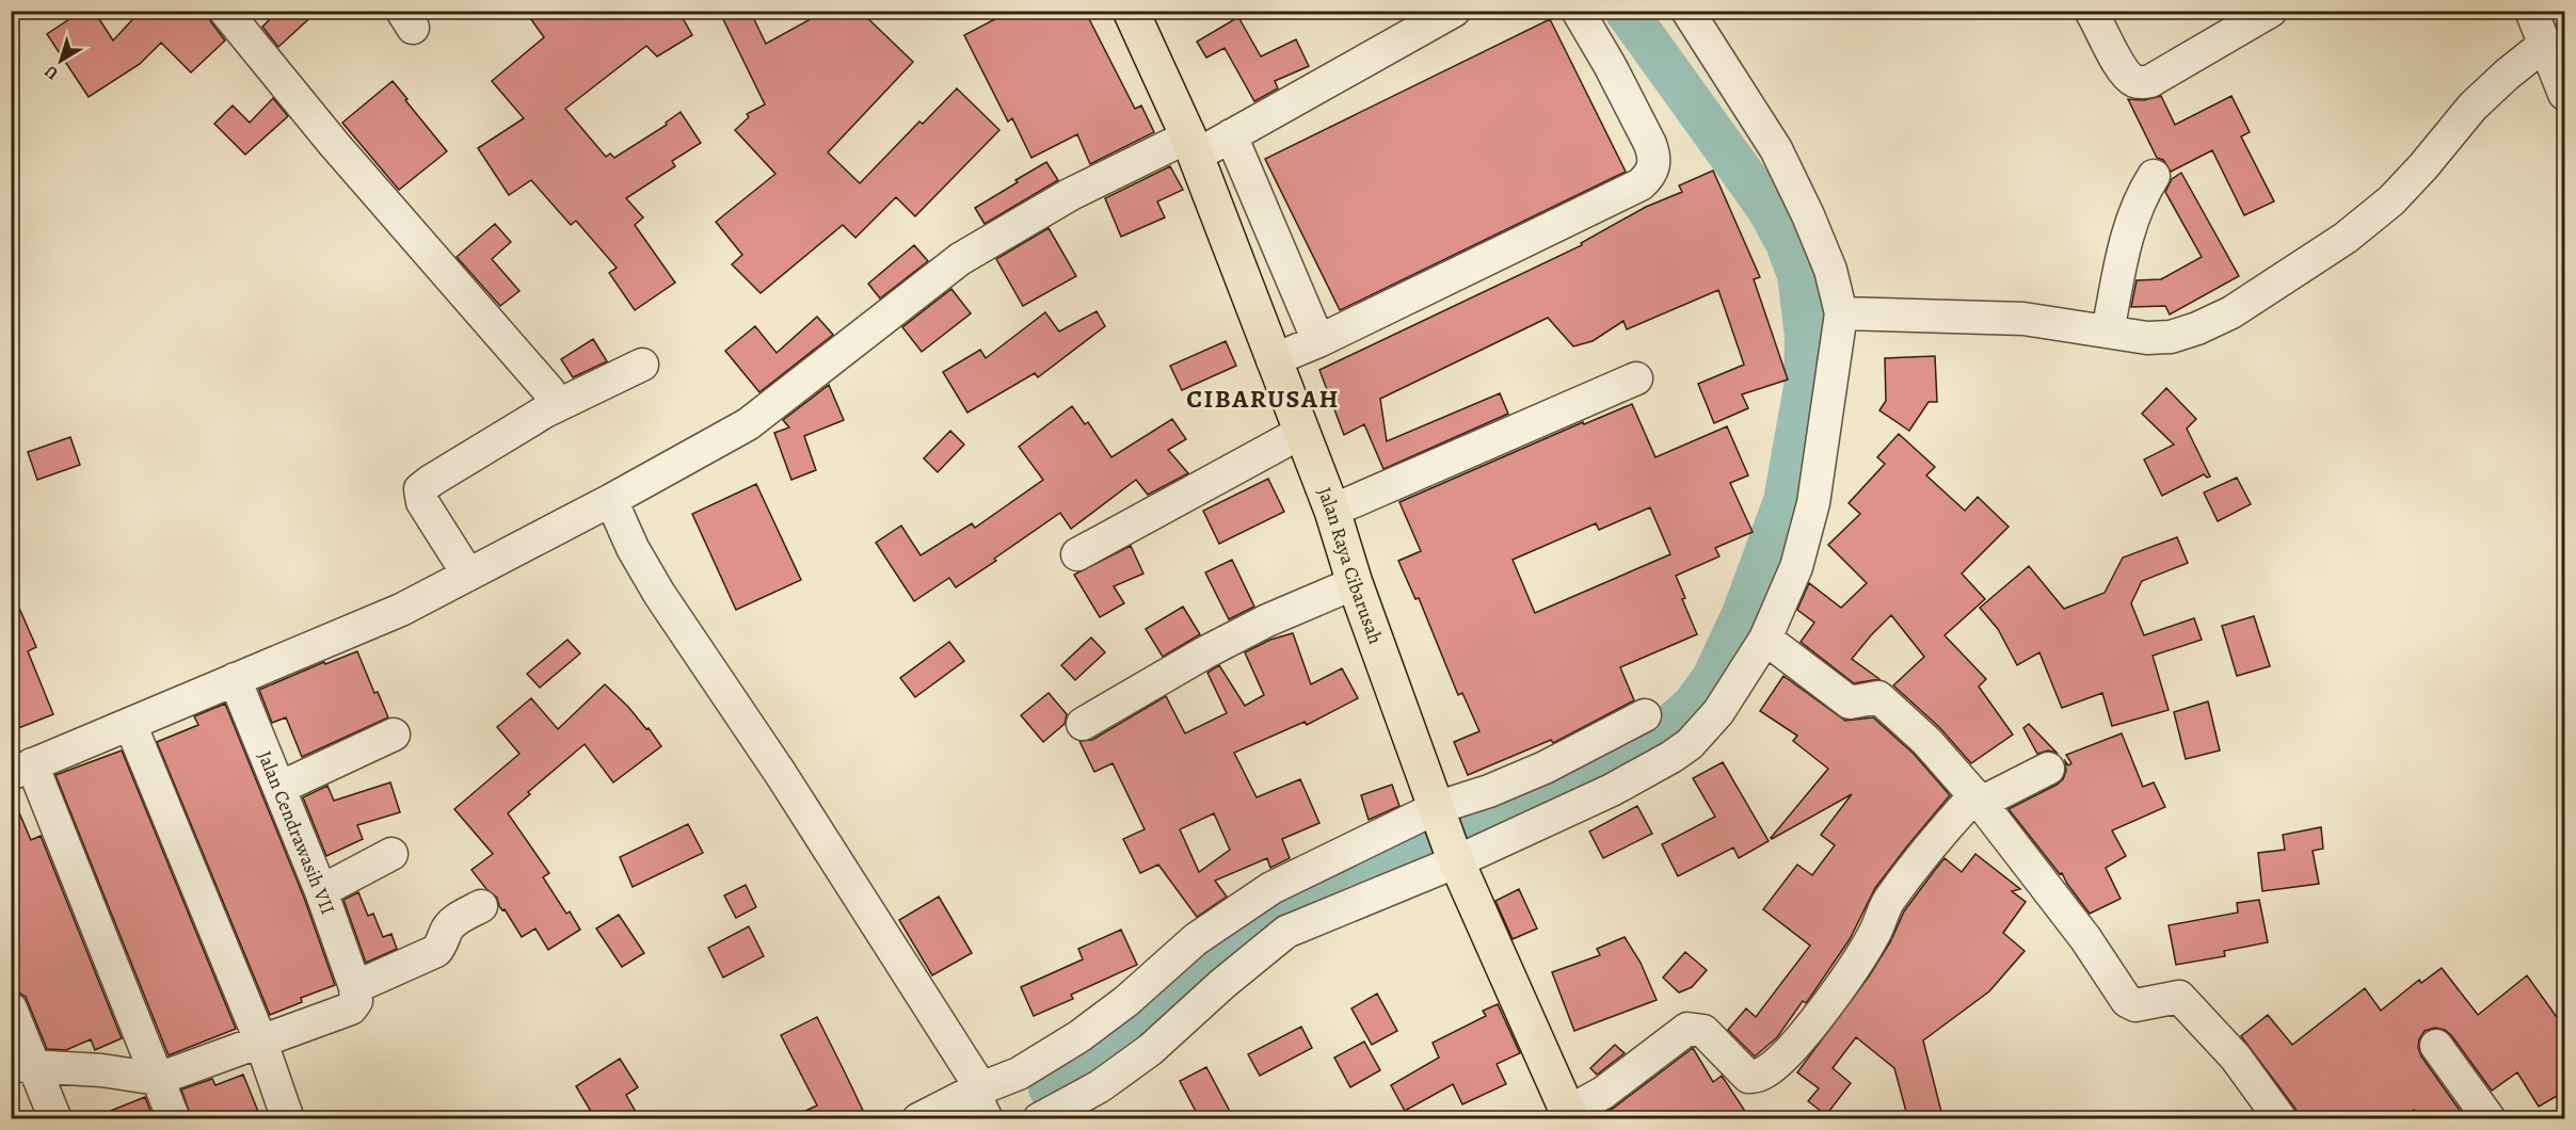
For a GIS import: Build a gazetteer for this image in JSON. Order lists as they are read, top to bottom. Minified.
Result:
{"streets":{"main road":["Jalan Raya Cibarusah"],"street":["Jalan Cendrawasih VII"]},"districts":["CIBARUSAH"],"north":"bottom left"}
